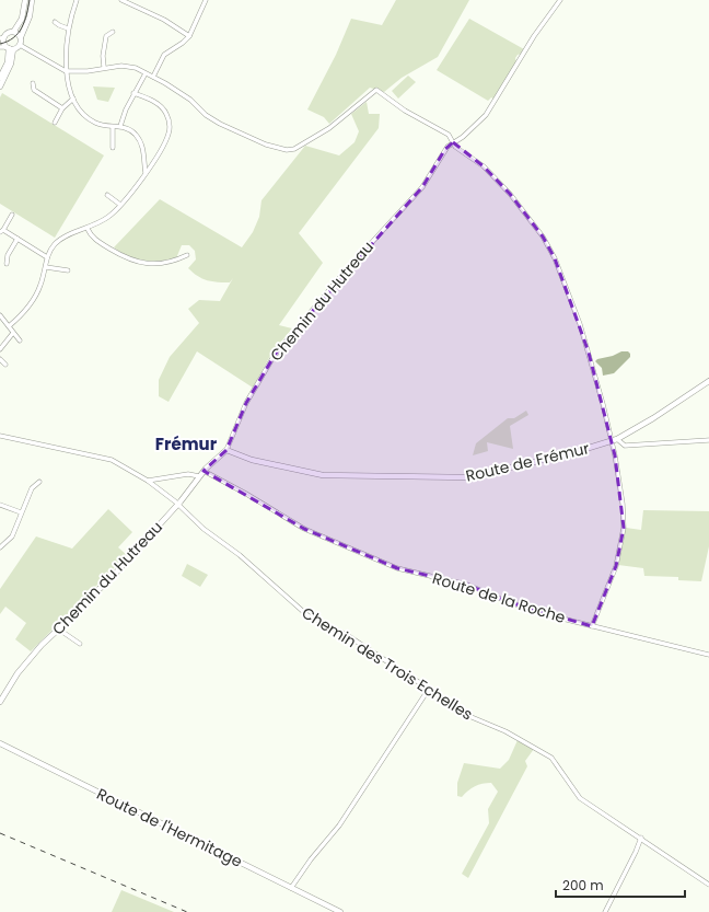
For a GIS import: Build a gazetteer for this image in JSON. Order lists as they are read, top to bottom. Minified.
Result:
{"streets":{"street":["Chemin du Hutreau","Route de Frémur","Route de la Roche","Chemin des Trois Echelles","Route de l'Hermitage"]},"crossings":[["Chemin du Hutreau","Route de Frémur"],["Chemin du Hutreau","Route de la Roche"],["Chemin du Hutreau","Chemin des Trois Echelles"]],"districts":["Frémur"],"scale_bar":"200 m"}
